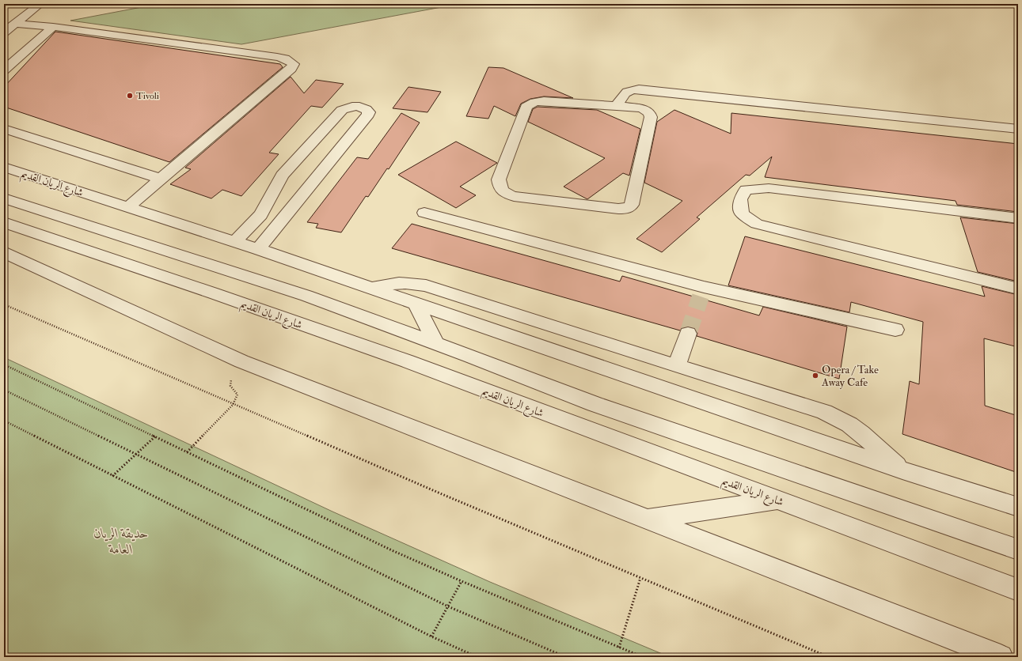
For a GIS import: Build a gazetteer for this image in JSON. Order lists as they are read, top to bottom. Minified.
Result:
{"streets":{"street":["شارع الريان القديم"]},"parks":["حديقة الريان العامة"],"places":["Tivoli","Opera / Take Away Cafe"]}
